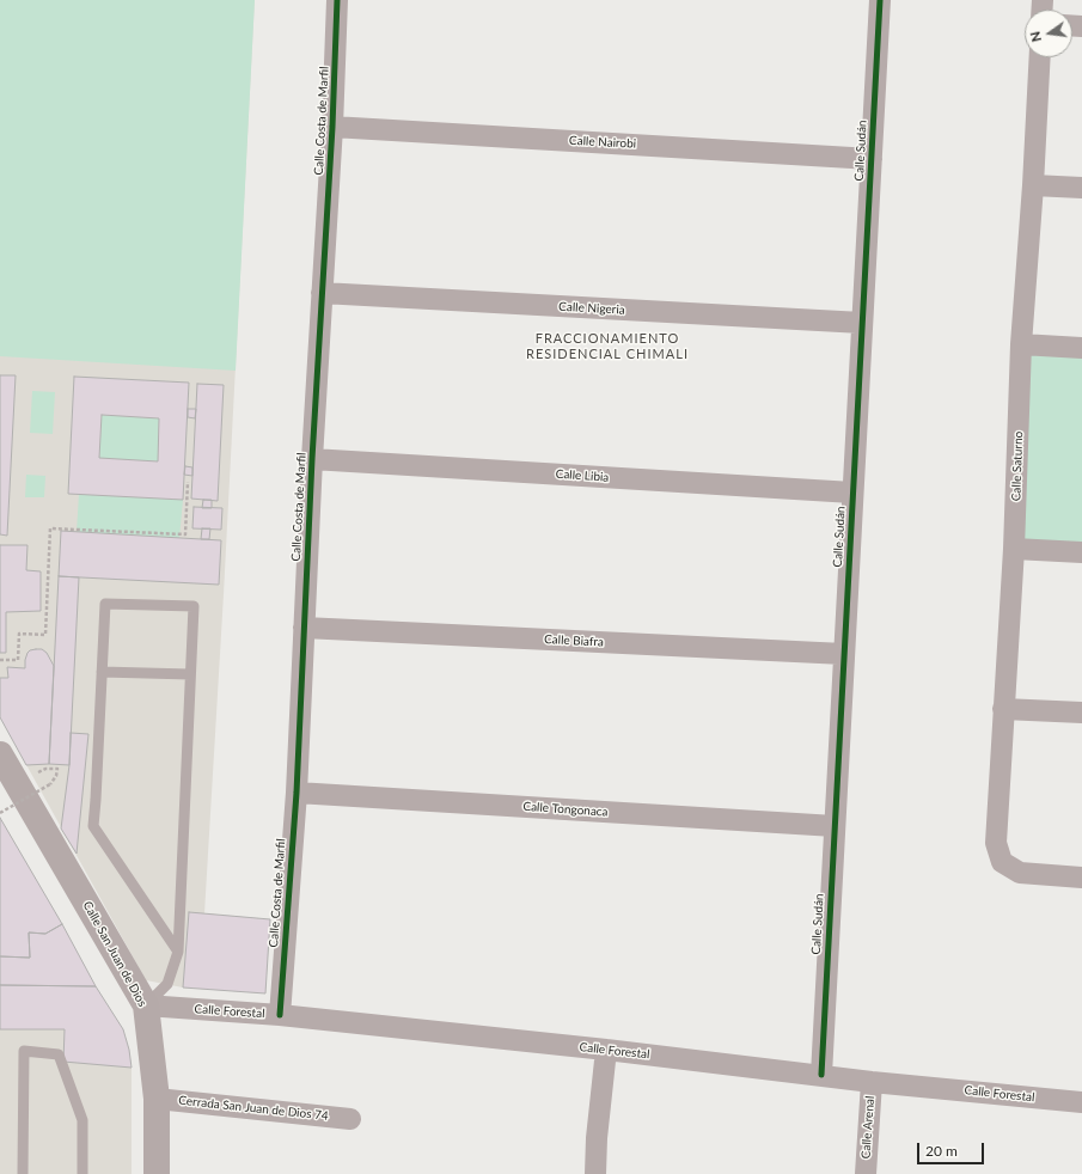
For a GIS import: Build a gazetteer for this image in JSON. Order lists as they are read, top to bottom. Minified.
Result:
{"streets":{"street":["Calle Costa de Marfil","Calle Nairobi","Calle Sudán","Calle Nigeria","Calle Saturno","Calle Libia","Calle Biafra","Calle Tongonaca","Calle San Juan de Dios","Calle Forestal","Cerrada San Juan de Dios 74","Calle Arenal"]},"crossings":[["Calle Costa de Marfil","Calle Nairobi"],["Calle Costa de Marfil","Calle Nigeria"],["Calle Costa de Marfil","Calle Libia"],["Calle Costa de Marfil","Calle Biafra"],["Calle Costa de Marfil","Calle Tongonaca"],["Calle Costa de Marfil","Calle Forestal"],["Calle Nairobi","Calle Sudán"],["Calle Sudán","Calle Nigeria"],["Calle Sudán","Calle Libia"],["Calle Sudán","Calle Biafra"],["Calle Sudán","Calle Tongonaca"],["Calle Sudán","Calle Forestal"],["Calle San Juan de Dios","Calle Forestal"],["Calle San Juan de Dios","Cerrada San Juan de Dios 74"],["Calle Forestal","Calle Arenal"]],"districts":["FRACCIONAMIENTO RESIDENCIAL CHIMALI"],"scale_bar":"20 m","north":"left"}
